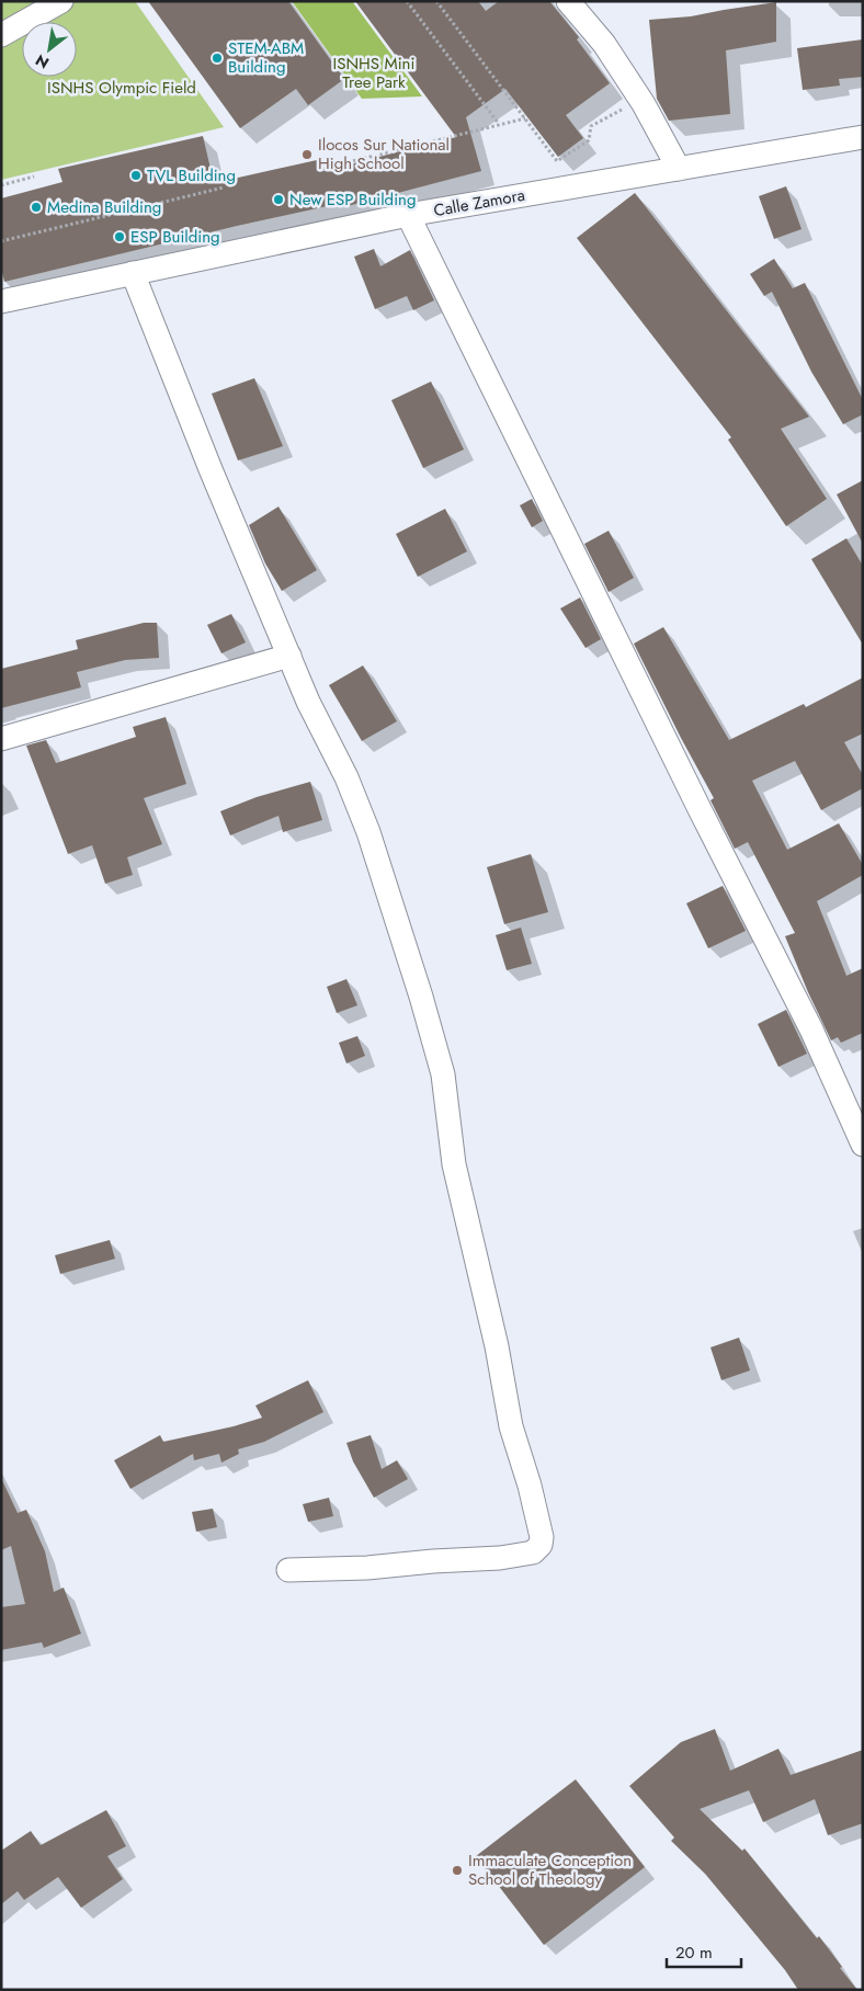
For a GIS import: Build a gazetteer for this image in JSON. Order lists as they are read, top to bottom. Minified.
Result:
{"streets":{"street":["Calle Zamora"]},"parks":["ISNHS Mini Tree Park","ISNHS Olympic Field"],"places":["STEM-ABM Building","Ilocos Sur National High School","TVL Building","New ESP Building","Medina Building","ESP Building","Immaculate Conception School of Theology"],"scale_bar":"20 m","north":"bottom left"}
